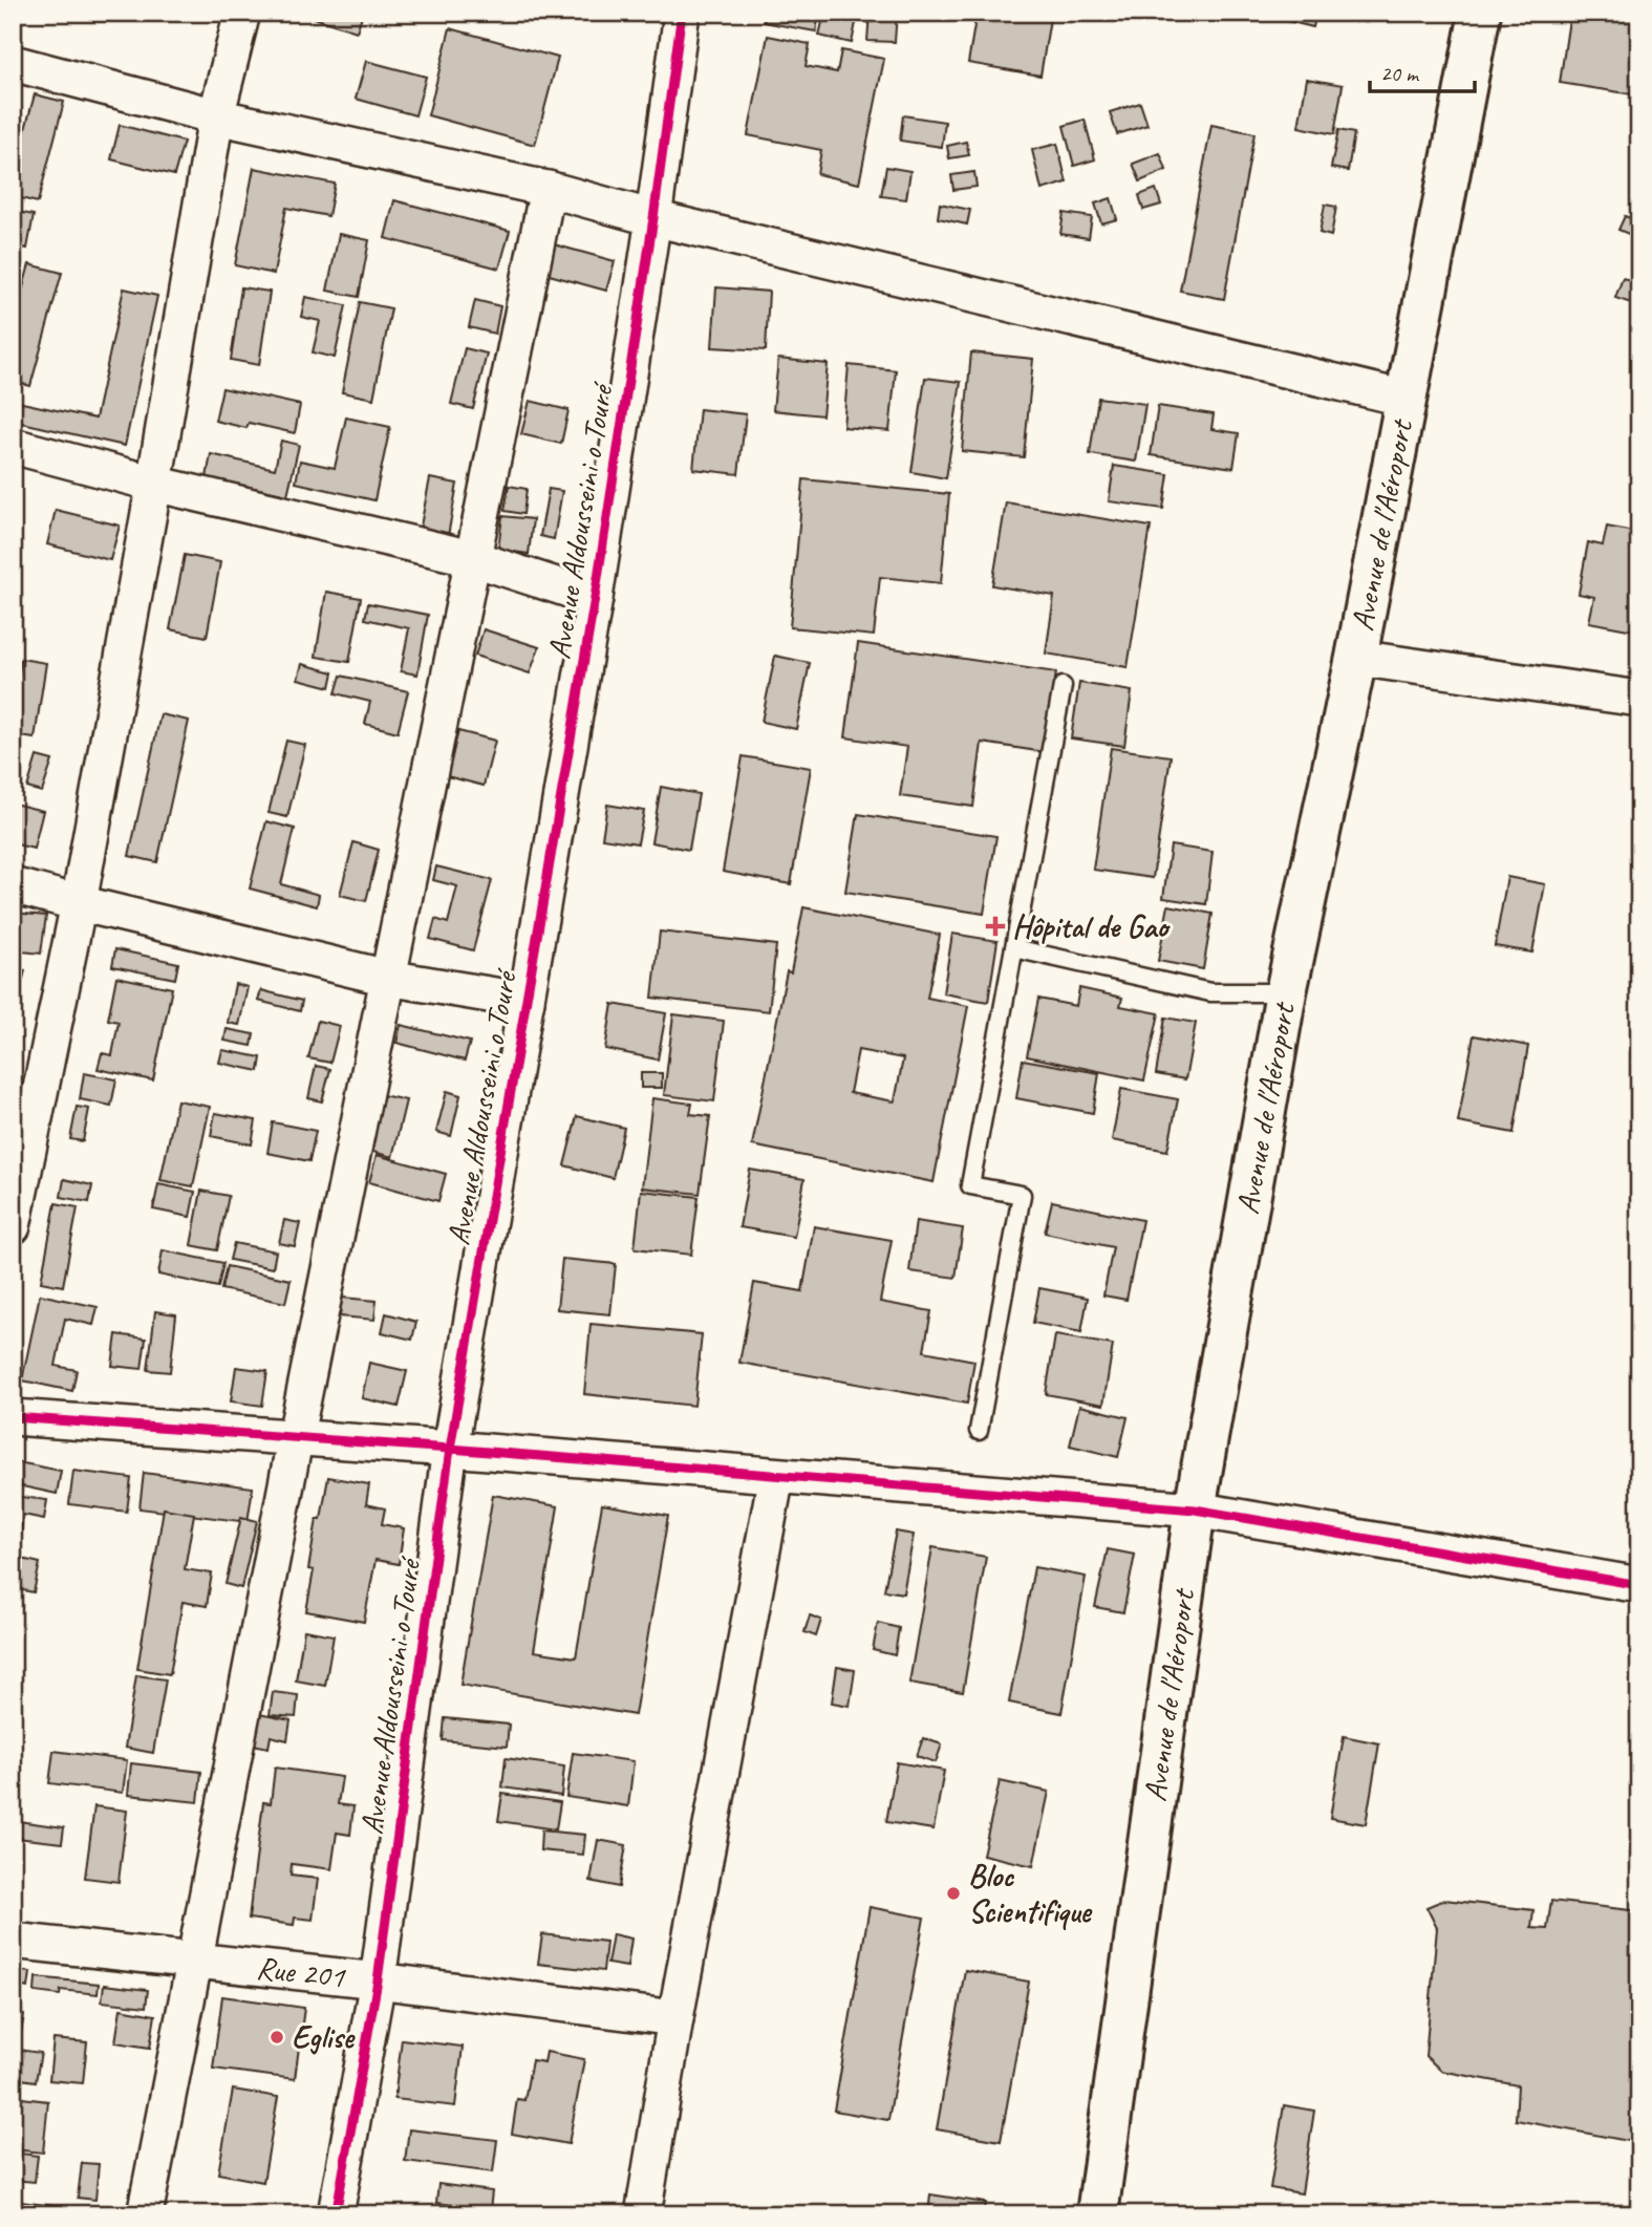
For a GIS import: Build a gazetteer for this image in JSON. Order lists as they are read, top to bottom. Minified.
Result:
{"streets":{"main road":["Avenue de l'Aéroport"],"street":["Avenue Aldousseini o Touré","Rue 201"]},"crossings":[["Avenue Aldousseini o Touré","Rue 201"]],"places":{"health":["Hôpital de Gao"],"other":["Bloc Scientifique","Eglise"]},"scale_bar":"20 m"}
